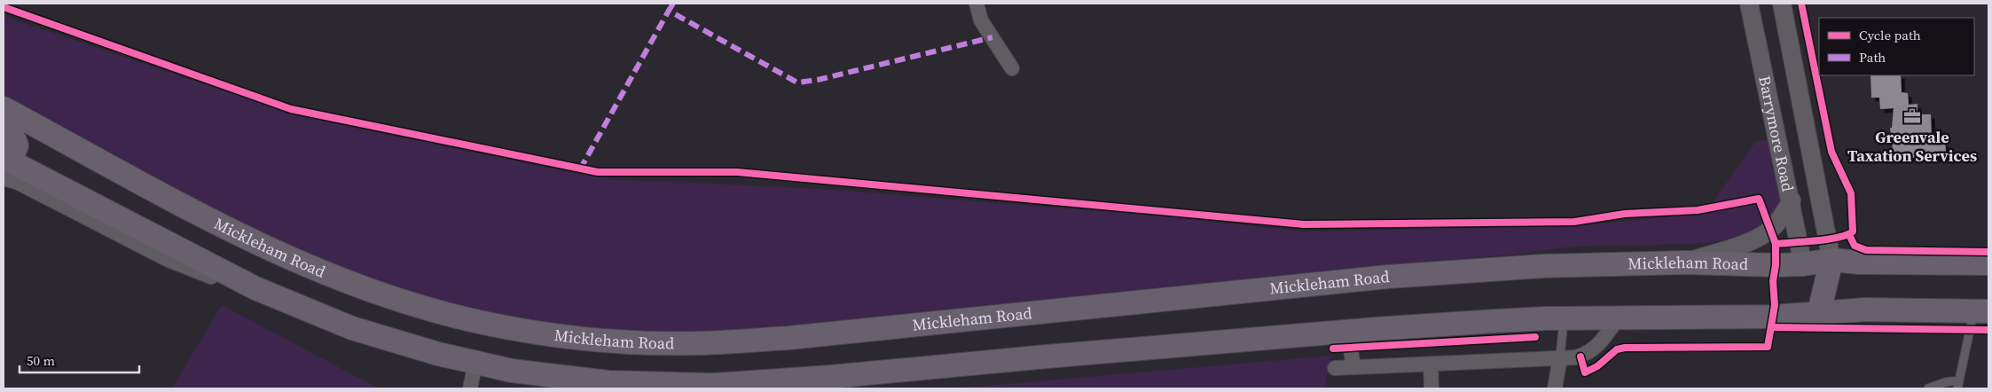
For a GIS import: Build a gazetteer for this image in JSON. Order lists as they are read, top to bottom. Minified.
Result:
{"streets":{"main road":["Mickleham Road"],"street":["Barrymore Road"]},"crossings":[["Barrymore Road","Mickleham Road"]],"places":{"office":["Greenvale Taxation Services"]},"legend":["Cycle path","Path"],"scale_bar":"50 m"}
